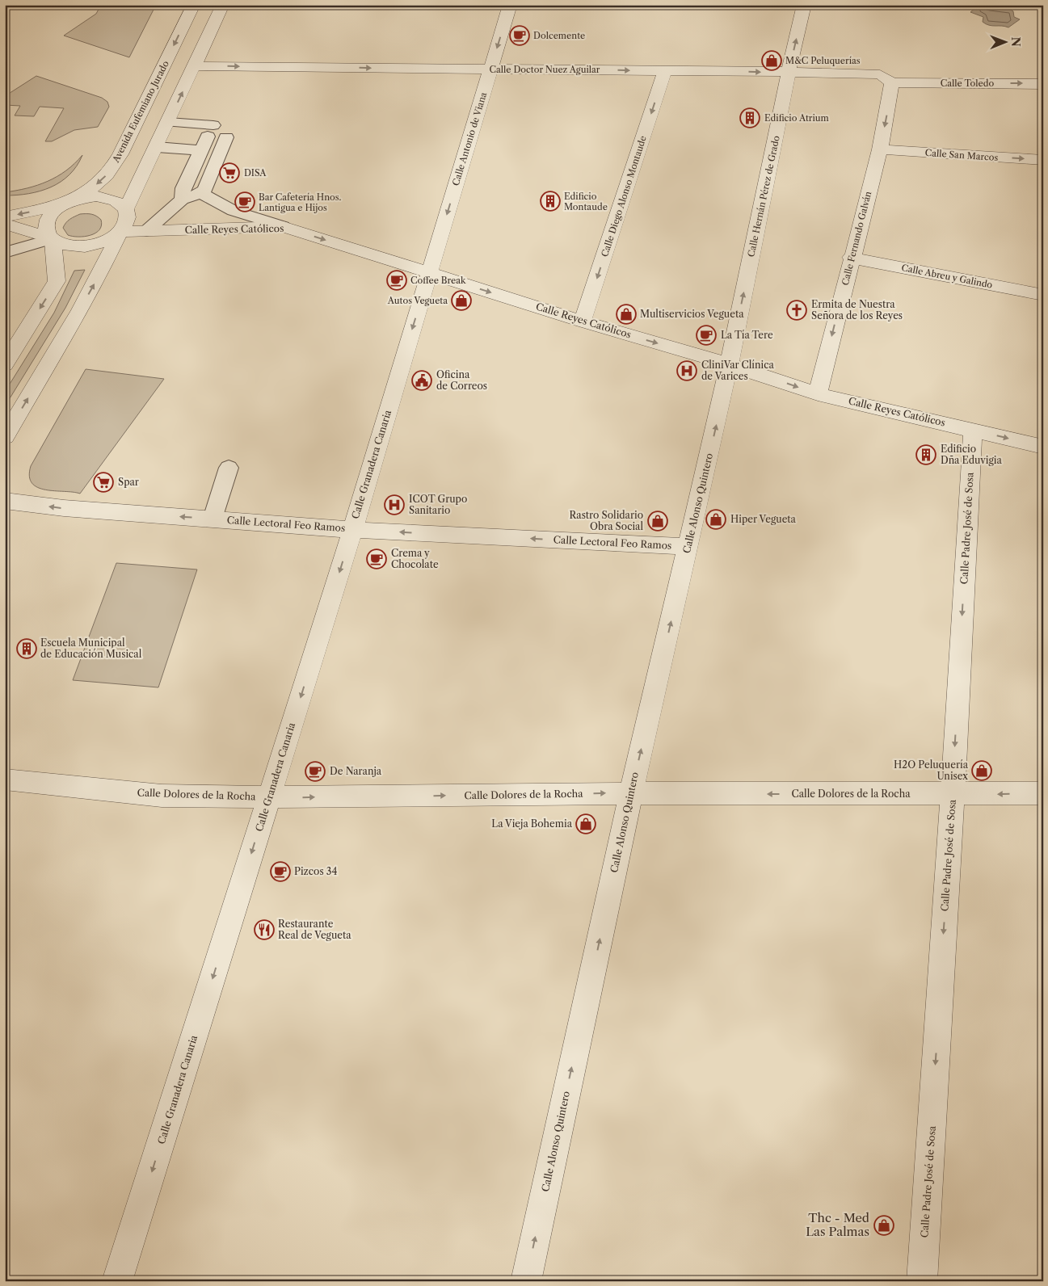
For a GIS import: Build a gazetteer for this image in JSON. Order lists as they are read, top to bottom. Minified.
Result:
{"streets":{"street":["Calle Doctor Nuez Aguilar","Calle Toledo","Avenida Eufemiano Jurado","Calle Antonio de Viana","Calle San Marcos","Calle Diego Alonso Montaude","Calle Hernán Pérez de Grado","Calle Reyes Católicos","Calle Fernando Galván","Calle Abreu y Galindo","Calle Granadera Canaria","Calle Alonso Quintero","Calle Lectoral Feo Ramos","Calle Padre José de Sosa","Calle Dolores de la Rocha"]},"crossings":[["Calle Doctor Nuez Aguilar","Calle Toledo"],["Calle Doctor Nuez Aguilar","Calle Antonio de Viana"],["Calle Doctor Nuez Aguilar","Calle Diego Alonso Montaude"],["Calle Doctor Nuez Aguilar","Calle Hernán Pérez de Grado"],["Calle Doctor Nuez Aguilar","Calle Fernando Galván"],["Calle Toledo","Calle Fernando Galván"],["Avenida Eufemiano Jurado","Calle Reyes Católicos"],["Calle Antonio de Viana","Calle Reyes Católicos"],["Calle Antonio de Viana","Calle Granadera Canaria"],["Calle San Marcos","Calle Fernando Galván"],["Calle Diego Alonso Montaude","Calle Reyes Católicos"],["Calle Hernán Pérez de Grado","Calle Reyes Católicos"],["Calle Hernán Pérez de Grado","Calle Alonso Quintero"],["Calle Reyes Católicos","Calle Fernando Galván"],["Calle Reyes Católicos","Calle Granadera Canaria"],["Calle Reyes Católicos","Calle Alonso Quintero"],["Calle Reyes Católicos","Calle Padre José de Sosa"],["Calle Fernando Galván","Calle Abreu y Galindo"],["Calle Granadera Canaria","Calle Lectoral Feo Ramos"],["Calle Granadera Canaria","Calle Dolores de la Rocha"],["Calle Alonso Quintero","Calle Lectoral Feo Ramos"],["Calle Alonso Quintero","Calle Dolores de la Rocha"],["Calle Padre José de Sosa","Calle Dolores de la Rocha"]],"one_way":["Calle Doctor Nuez Aguilar","Calle Toledo","Calle Antonio de Viana","Calle San Marcos","Calle Diego Alonso Montaude","Calle Hernán Pérez de Grado","Calle Reyes Católicos","Calle Fernando Galván","Calle Granadera Canaria","Calle Alonso Quintero","Calle Lectoral Feo Ramos","Calle Padre José de Sosa"],"places":{"cafe":["Dolcemente","Bar Cafetería Hnos. Lantigua e Hijos","Coffee Break","La Tía Tere","Crema y Chocolate","De Naranja","Pizcos 34"],"shop":["M&C Peluquerías","Autos Vegueta","Multiservicios Vegueta","Hiper Vegueta","Rastro Solidario Obra Social","H2O Peluquería Unisex","La Vieja Bohemia","Thc - Med Las Palmas"],"building":["Edificio Atrium","Edificio Montaude","Edificio Dña Eduvigia","Escuela Municipal de Educación Musical"],"supermarket":["DISA","Spar"],"church":["Ermita de Nuestra Señora de los Reyes"],"hospital":["CliniVar Clínica de Varices","ICOT Grupo Sanitario"],"public building":["Oficina de Correos"],"restaurant":["Restaurante Real de Vegueta"]},"north":"right"}
